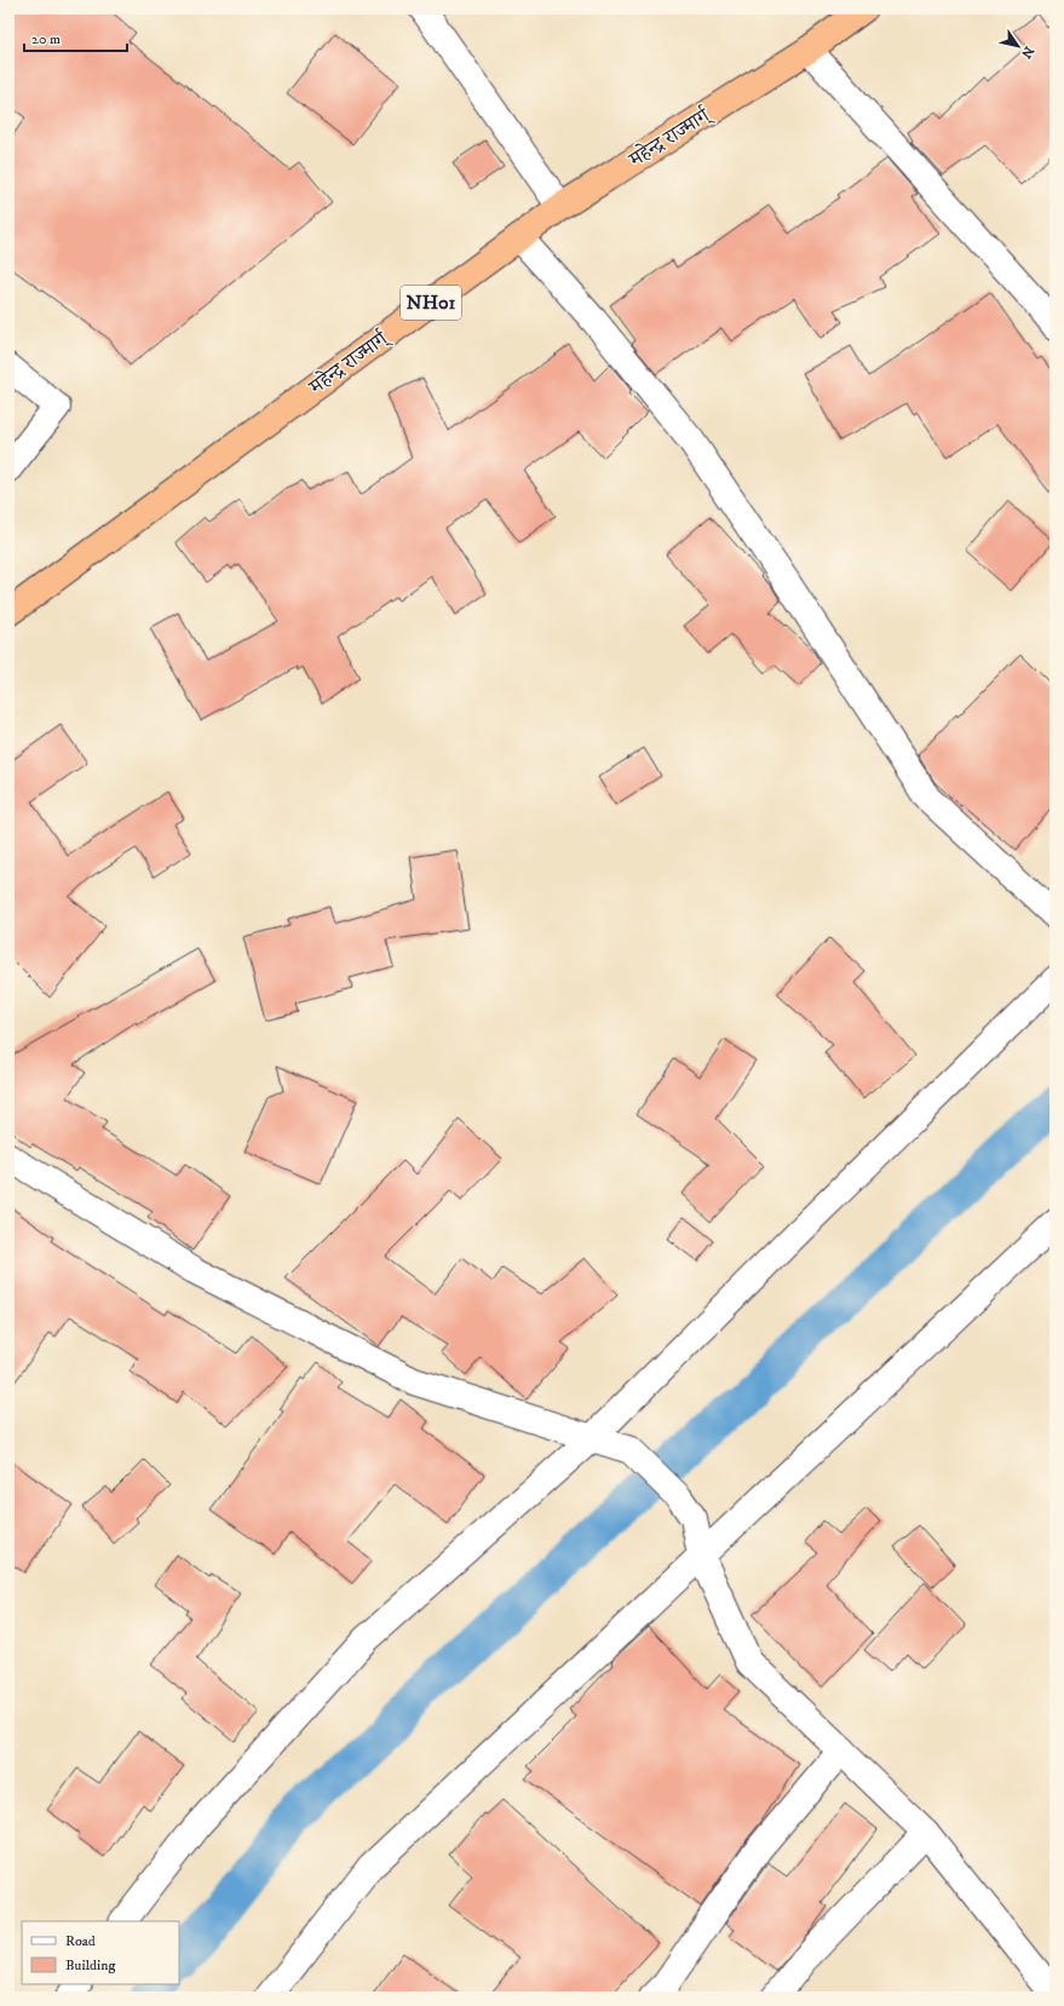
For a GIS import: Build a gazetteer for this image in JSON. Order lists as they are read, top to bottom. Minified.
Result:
{"streets":{"highway":["महेन्द्र राज्मार्ग्","NH01"]},"legend":["Road","Building"],"scale_bar":"20 m","north":"bottom right"}
